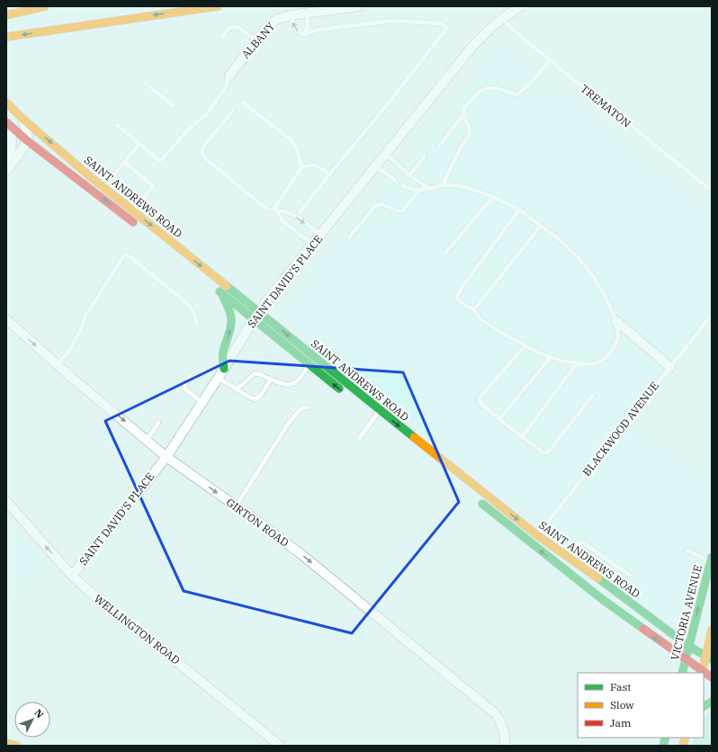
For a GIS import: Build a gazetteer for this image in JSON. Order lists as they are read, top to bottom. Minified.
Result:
{"streets":{"main road":["SAINT ANDREWS ROAD","VICTORIA AVENUE"],"street":["ALBANY","SAINT DAVID'S PLACE","GIRTON ROAD","WELLINGTON ROAD"],"lane":["TREMATON","BLACKWOOD AVENUE"]},"crossings":[["TREMATON","SAINT DAVID'S PLACE"],["SAINT ANDREWS ROAD","SAINT DAVID'S PLACE"],["SAINT ANDREWS ROAD","BLACKWOOD AVENUE"],["SAINT ANDREWS ROAD","VICTORIA AVENUE"],["SAINT DAVID'S PLACE","GIRTON ROAD"],["SAINT DAVID'S PLACE","WELLINGTON ROAD"]],"one_way":["GIRTON ROAD","VICTORIA AVENUE"],"legend":["Fast","Slow","Jam"],"north":"top right"}
